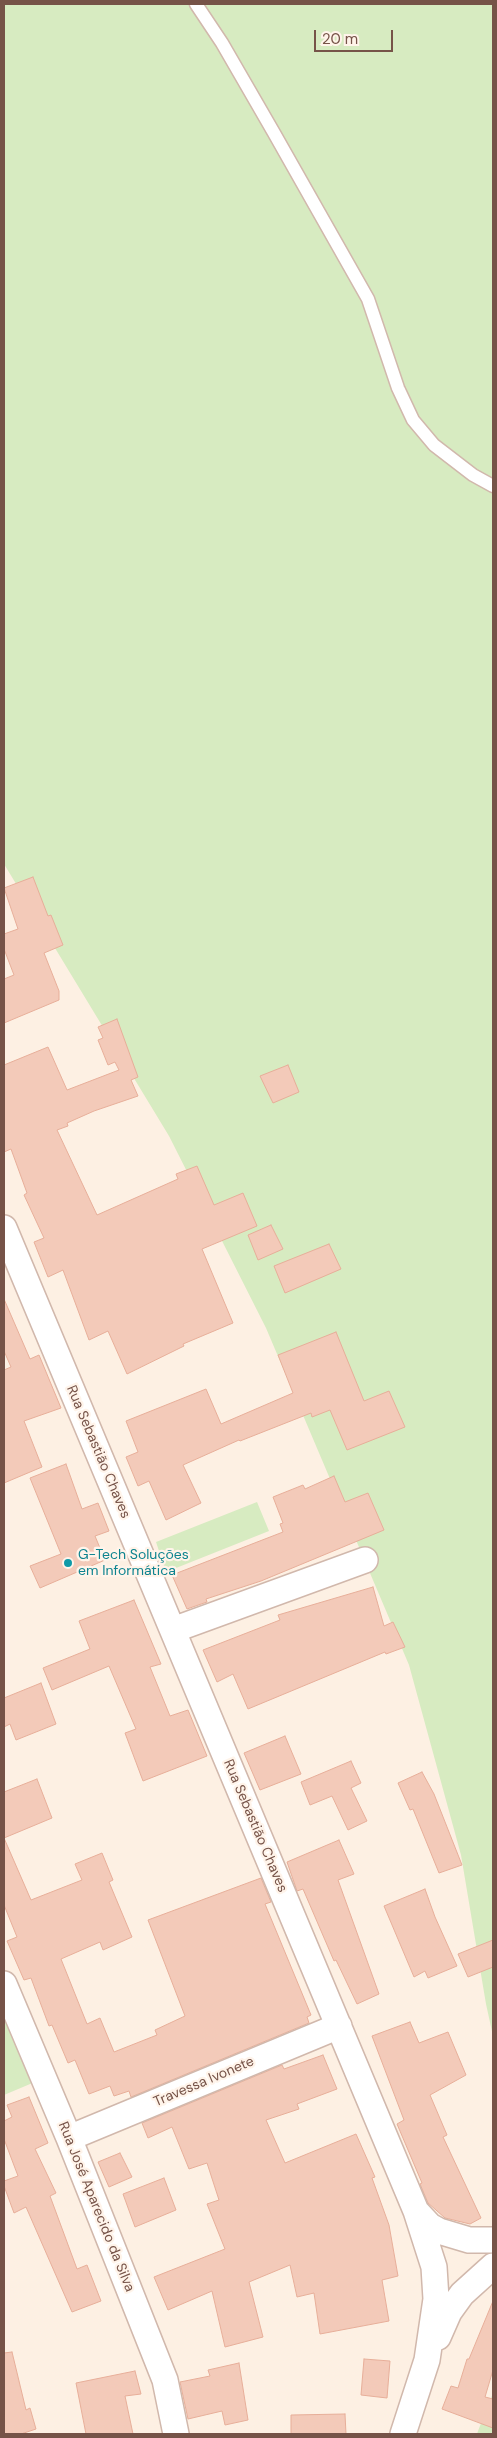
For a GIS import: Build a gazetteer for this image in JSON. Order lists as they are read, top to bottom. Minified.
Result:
{"streets":{"street":["Rua Sebastião Chaves","Travessa Ivonete","Rua José Aparecido da Silva"]},"crossings":[["Rua Sebastião Chaves","Travessa Ivonete"],["Travessa Ivonete","Rua José Aparecido da Silva"]],"places":["G-Tech Soluções em Informática"],"scale_bar":"20 m"}
